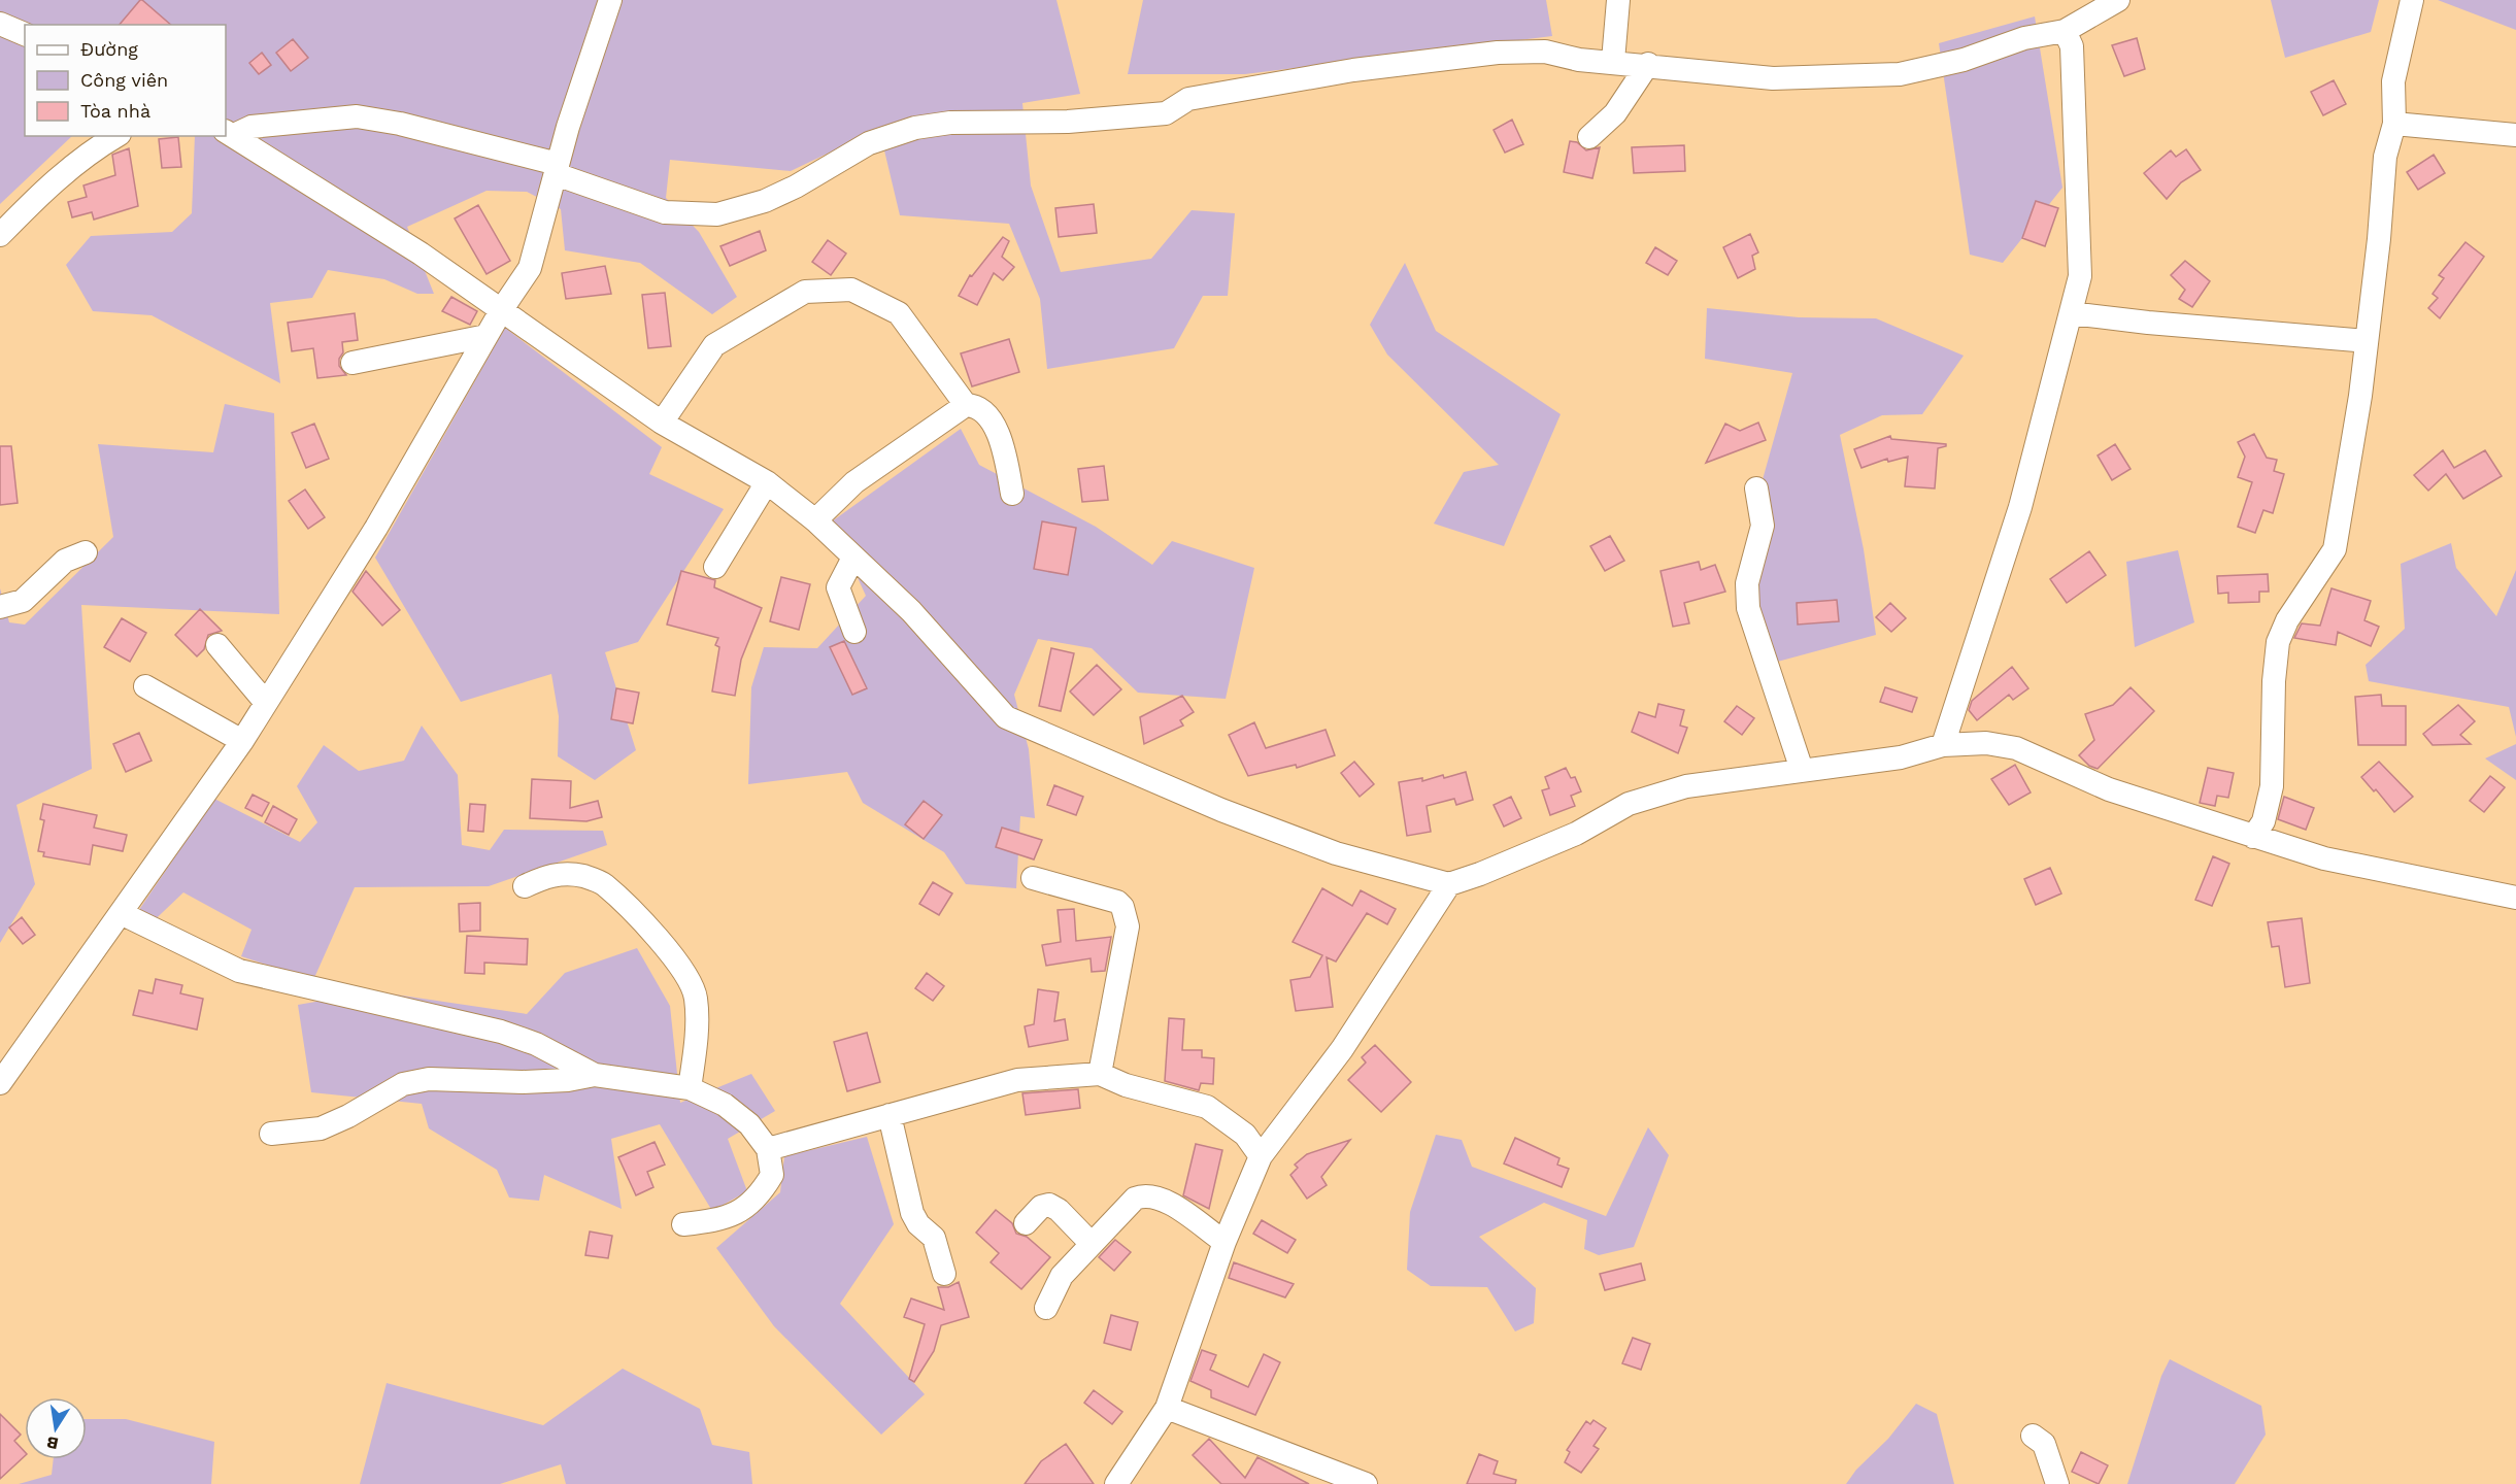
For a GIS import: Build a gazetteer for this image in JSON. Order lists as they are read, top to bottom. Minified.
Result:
{"legend":["Đường","Công viên","Tòa nhà"],"north":"bottom"}
